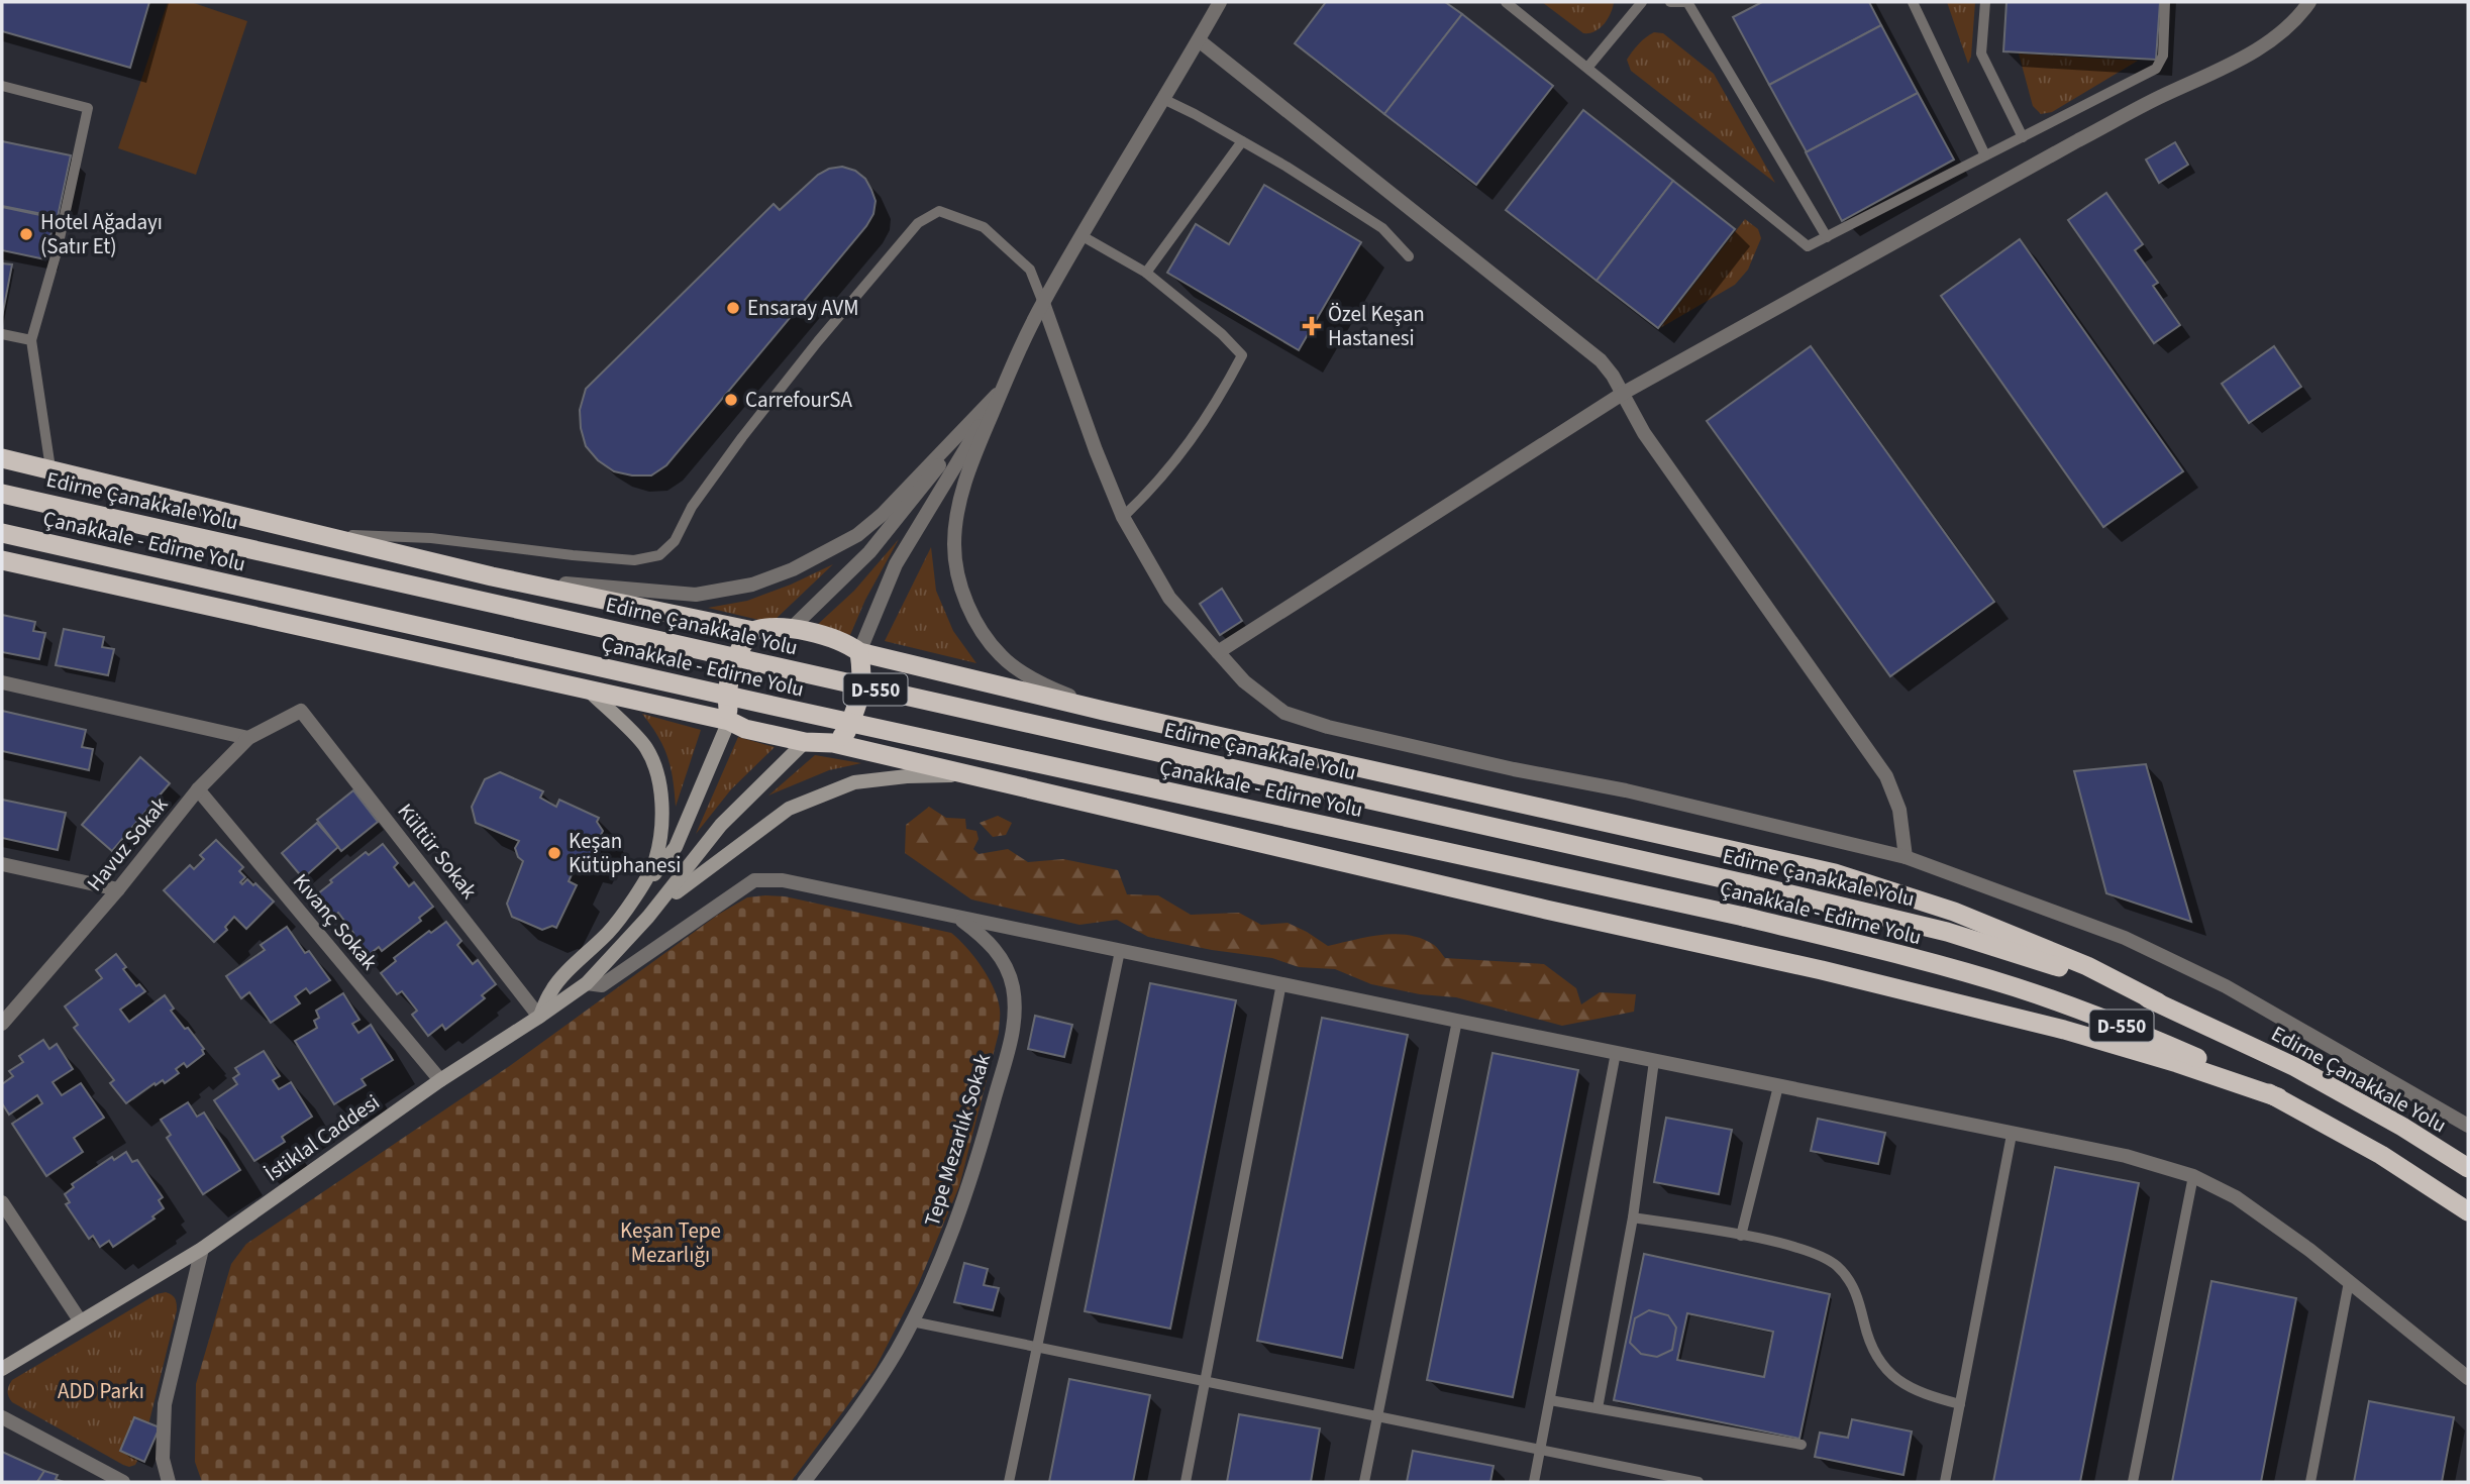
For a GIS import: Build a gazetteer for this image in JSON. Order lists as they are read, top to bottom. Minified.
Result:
{"streets":{"highway":["Edirne Çanakkale Yolu","Çanakkale - Edirne Yolu","D-550"],"main road":["İstiklal Caddesi"],"street":["Havuz Sokak","Kültür Sokak","Kıvanç Sokak","Tepe Mezarlık Sokak"]},"crossings":[["Havuz Sokak","Kültür Sokak"],["Havuz Sokak","Kıvanç Sokak"],["Kültür Sokak","İstiklal Caddesi"],["Kıvanç Sokak","İstiklal Caddesi"]],"parks":["Keşan Tepe Mezarlığı","ADD Parkı"],"places":{"other":["Hotel Ağadayı (Satır Et)","Ensaray AVM","CarrefourSA","Keşan Kütüphanesi"],"health":["Özel Keşan Hastanesi"]}}
